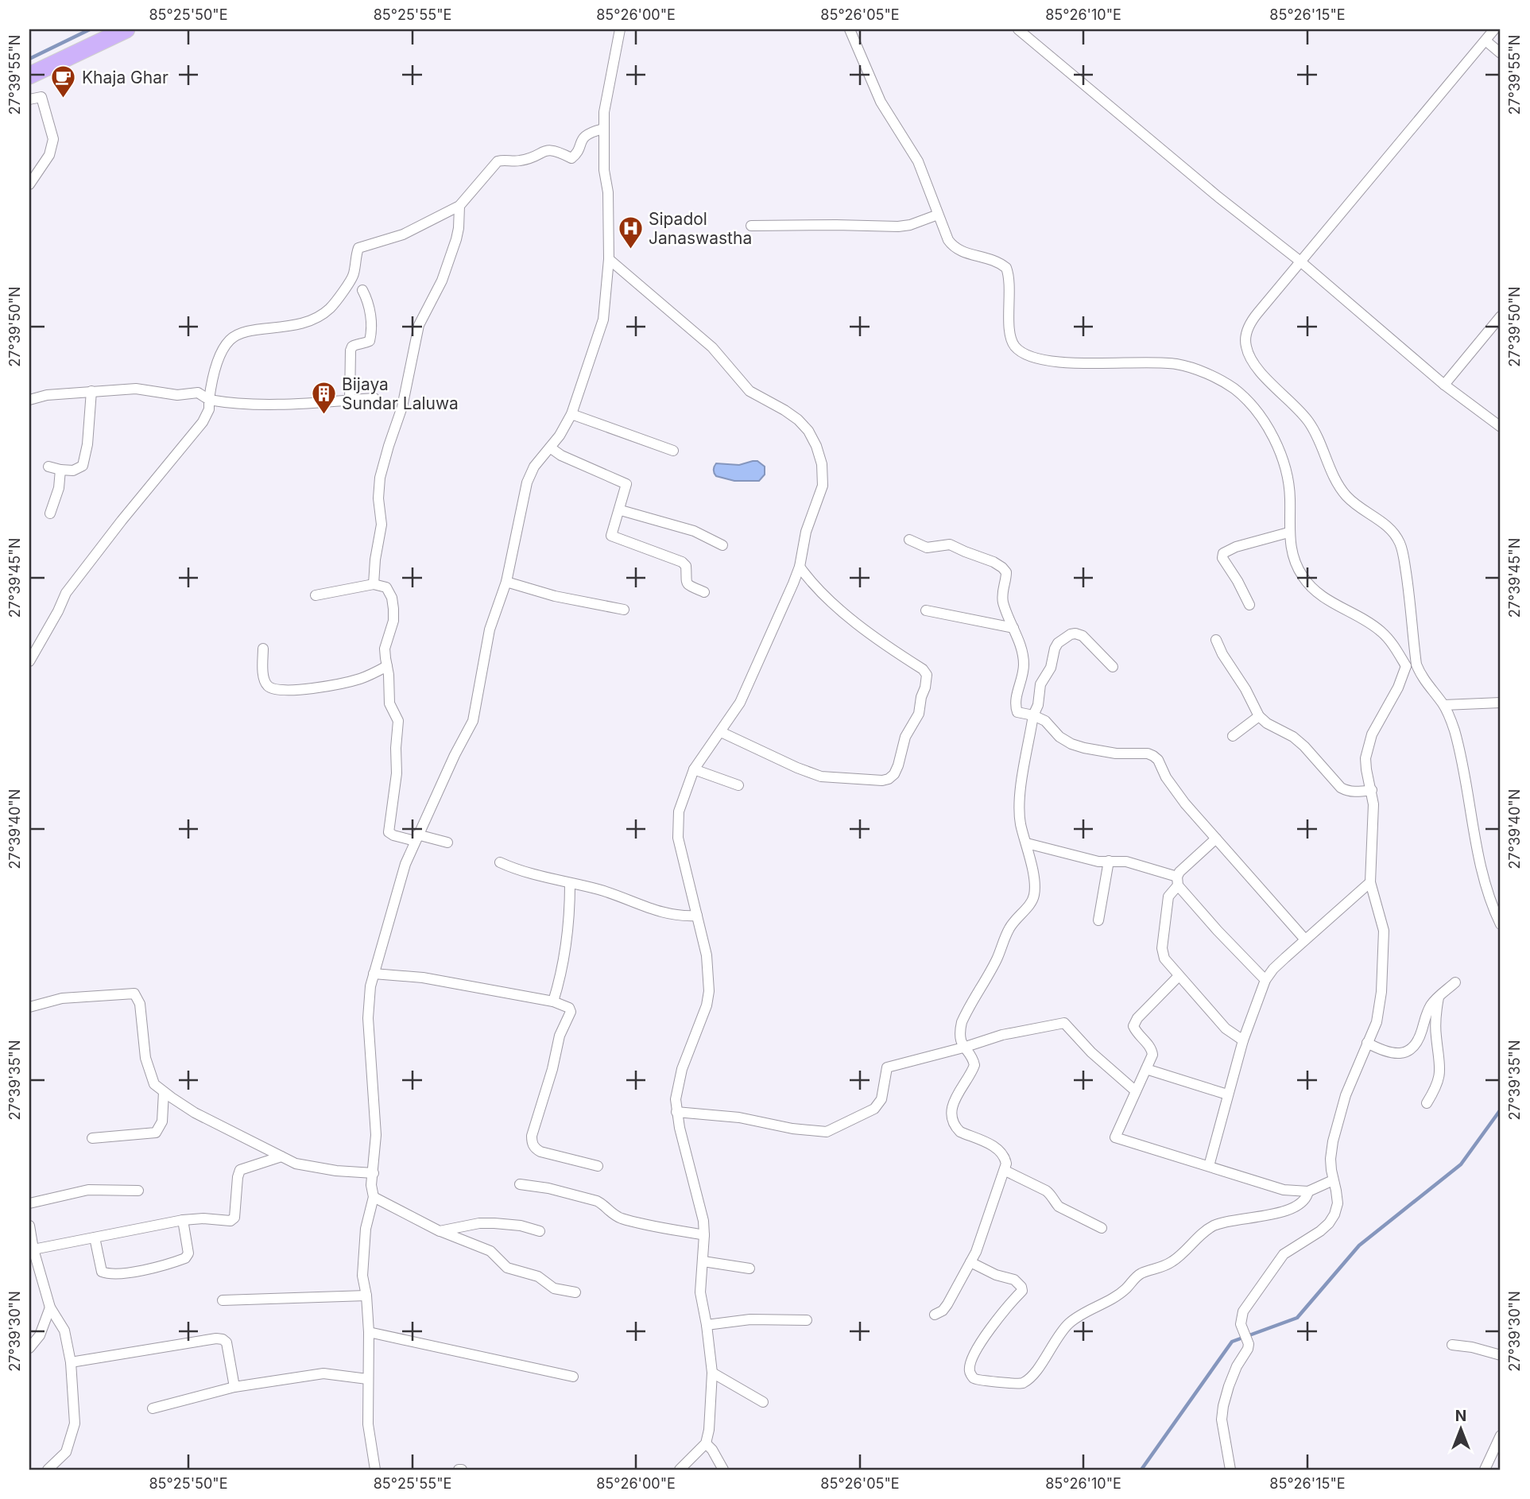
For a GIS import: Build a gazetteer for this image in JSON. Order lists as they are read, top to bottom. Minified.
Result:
{"places":{"cafe":["Khaja Ghar"],"hospital":["Sipadol Janaswastha"],"building":["Bijaya Sundar Laluwa"]},"north":"top","coordinates":["85°25'50\"E","85°25'55\"E","85°26'00\"E","85°26'05\"E","85°26'10\"E","85°26'15\"E","27°39'55\"N","27°39'50\"N","27°39'45\"N","27°39'40\"N","27°39'35\"N","27°39'30\"N"]}
